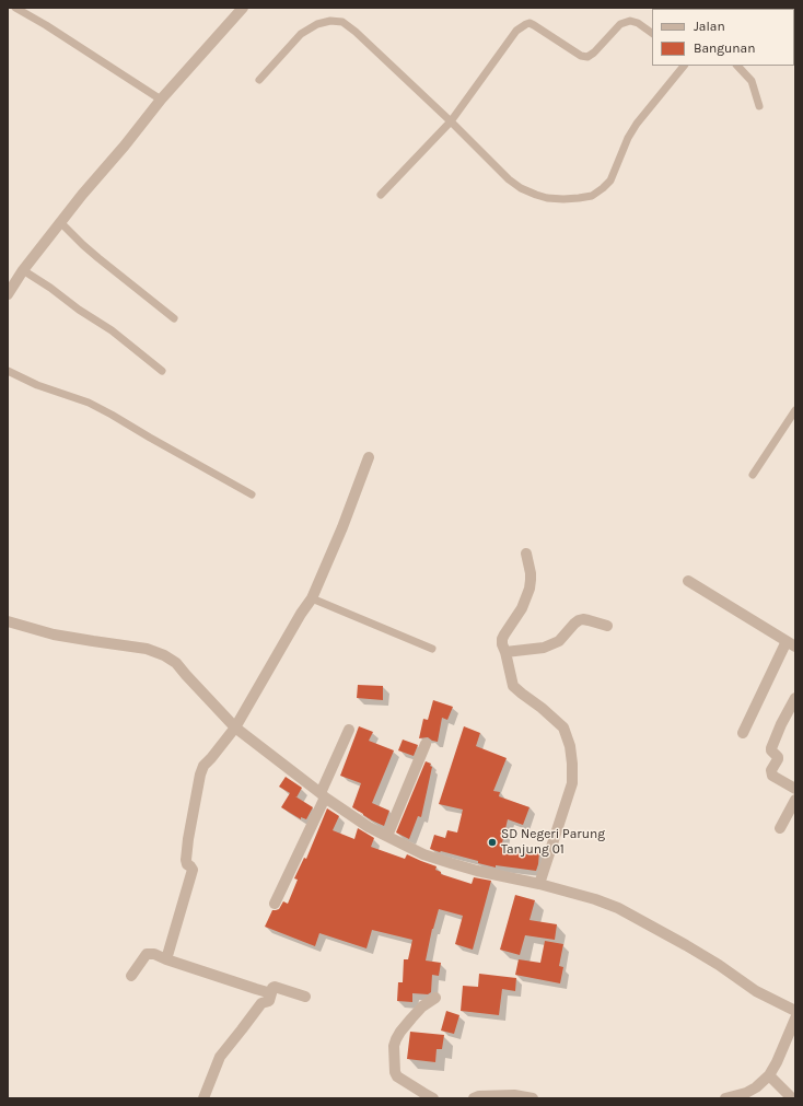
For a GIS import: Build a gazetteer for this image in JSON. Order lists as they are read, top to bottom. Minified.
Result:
{"places":["SD Negeri Parung Tanjung 01"],"legend":["Jalan","Bangunan"]}
